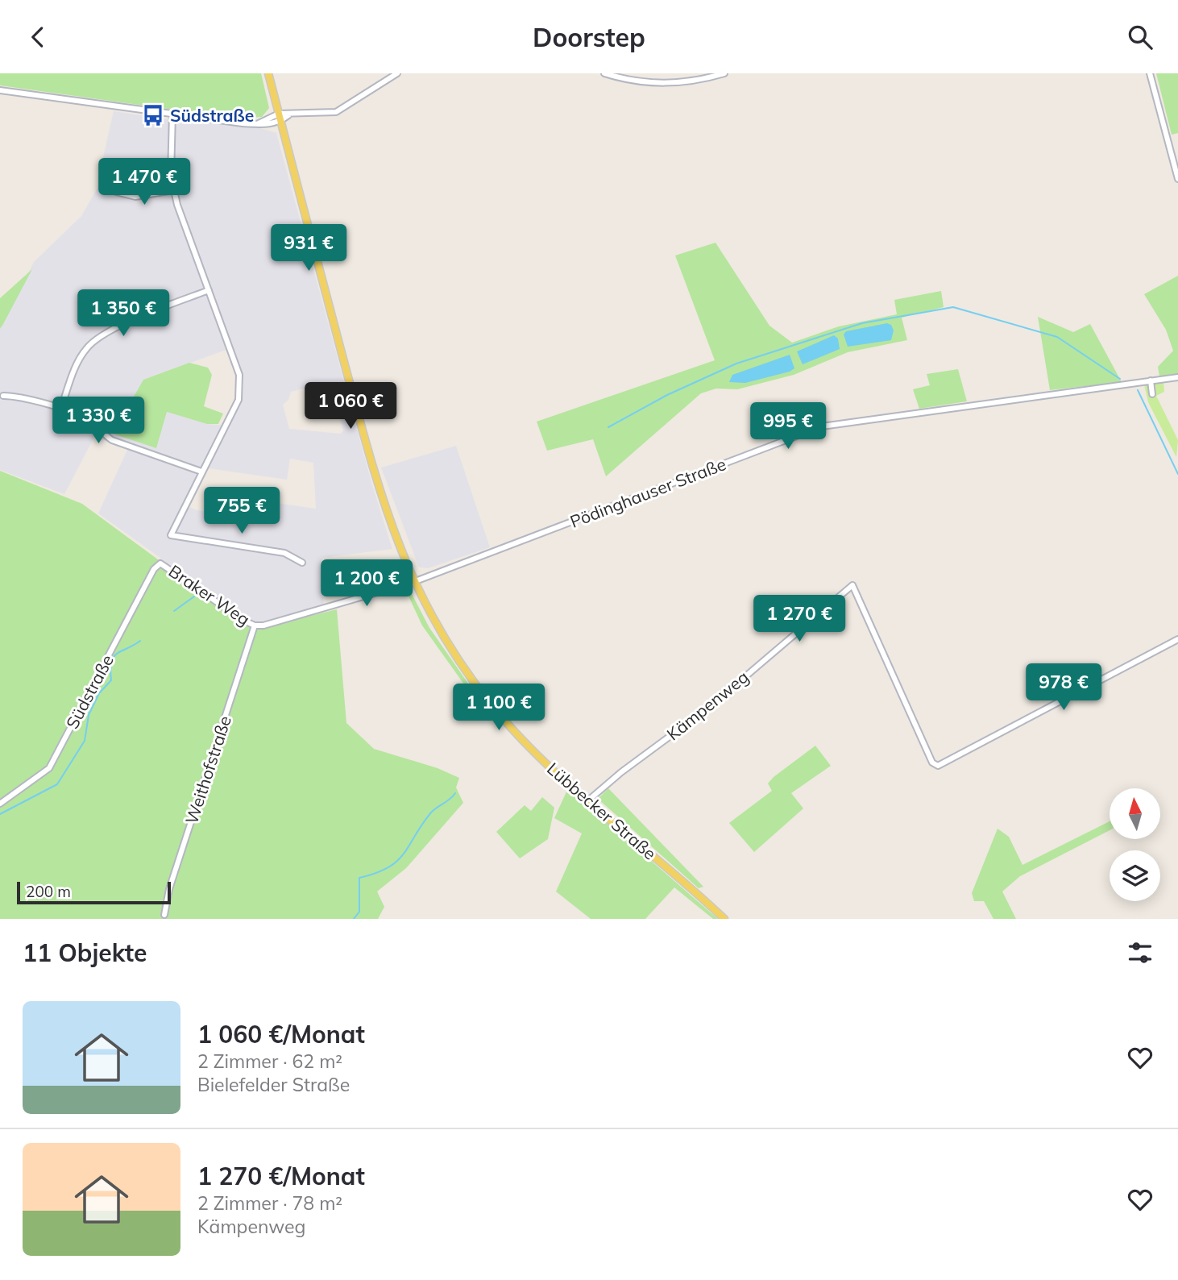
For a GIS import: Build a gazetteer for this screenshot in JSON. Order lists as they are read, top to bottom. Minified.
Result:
{"streets":{"main road":["Lübbecker Straße"],"street":["Pödinghauser Straße","Braker Weg","Südstraße","Kämpenweg","Weithofstraße"]},"crossings":[["Pödinghauser Straße","Braker Weg"],["Pödinghauser Straße","Lübbecker Straße"],["Braker Weg","Südstraße"],["Braker Weg","Weithofstraße"],["Kämpenweg","Lübbecker Straße"]],"places":{"bus stop":["Südstraße"]},"scale_bar":"200 m","north":"top","page":{"header":"Doorstep","price":["1 470 €","931 €","1 350 €","1 060 €","1 330 €","995 €","755 €","1 200 €","1 270 €","978 €","1 100 €"],"scale":"200 m","heading":"11 Objekte","list":[{"name":"1 060 €/Monat","note":"2 Zimmer · 62 m² · Bielefelder Straße"},{"name":"1 270 €/Monat","note":"2 Zimmer · 78 m² · Kämpenweg"}]}}
